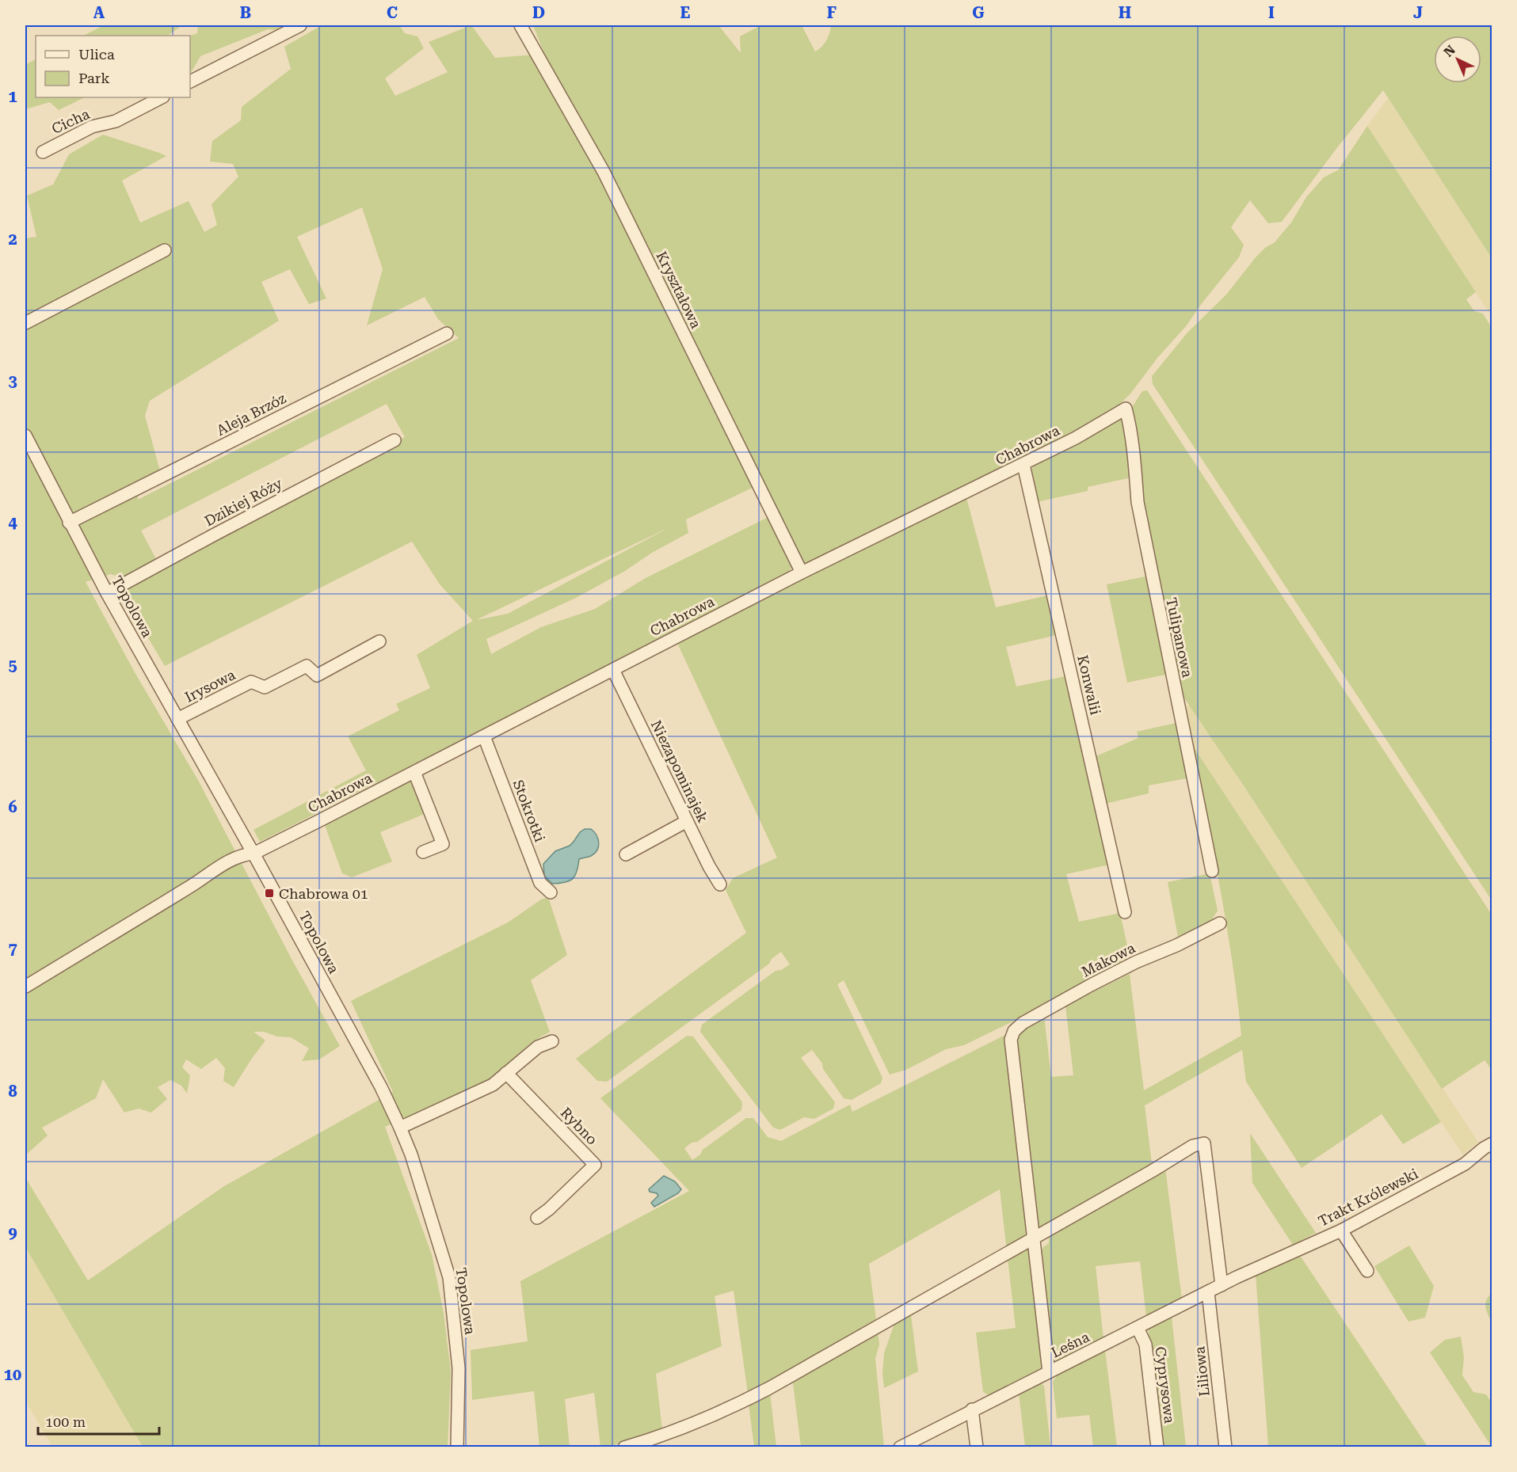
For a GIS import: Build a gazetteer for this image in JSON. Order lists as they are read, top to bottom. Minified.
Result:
{"streets":{"street":["Cicha","Kryształowa","Aleja Brzóz","Chabrowa","Dzikiej Róży","Topolowa","Tulipanowa","Konwalii","Irysowa","Niezapominajek","Stokrotki","Makowa","Rybno","Trakt Królewski","Leśna","Liliowa","Cyprysowa"]},"crossings":[["Kryształowa","Chabrowa"],["Aleja Brzóz","Topolowa"],["Chabrowa","Topolowa"],["Chabrowa","Tulipanowa"],["Chabrowa","Konwalii"],["Chabrowa","Niezapominajek"],["Chabrowa","Stokrotki"],["Dzikiej Róży","Topolowa"],["Topolowa","Irysowa"],["Trakt Królewski","Leśna"],["Leśna","Liliowa"],["Leśna","Cyprysowa"]],"places":{"transit":["Chabrowa 01"]},"legend":["Ulica","Park"],"scale_bar":"100 m","north":"top left","grid":{"columns":["A","B","C","D","E","F","G","H","I","J"],"rows":["1","2","3","4","5","6","7","8","9","10"]}}
